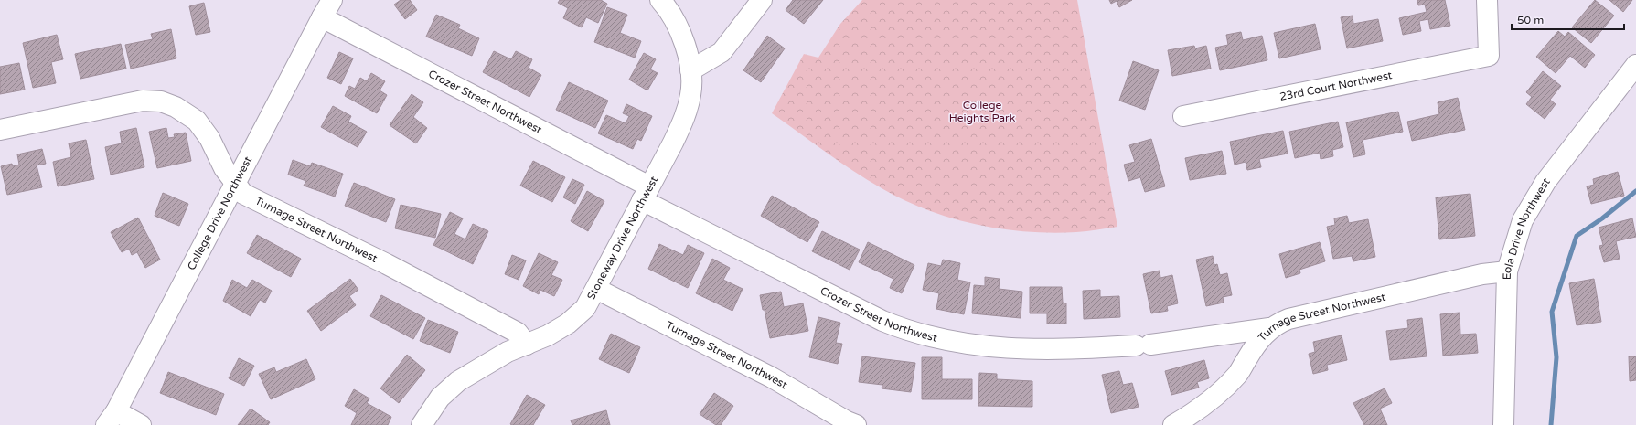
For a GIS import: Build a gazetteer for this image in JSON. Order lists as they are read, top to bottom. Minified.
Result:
{"streets":{"street":["23rd Court Northwest","Crozer Street Northwest","College Drive Northwest","Turnage Street Northwest","Eola Drive Northwest","Stoneway Drive Northwest"]},"crossings":[["Crozer Street Northwest","College Drive Northwest"],["Crozer Street Northwest","Turnage Street Northwest"],["Crozer Street Northwest","Stoneway Drive Northwest"],["College Drive Northwest","Turnage Street Northwest"],["Turnage Street Northwest","Eola Drive Northwest"],["Turnage Street Northwest","Stoneway Drive Northwest"]],"parks":["College Heights Park"],"scale_bar":"50 m"}
